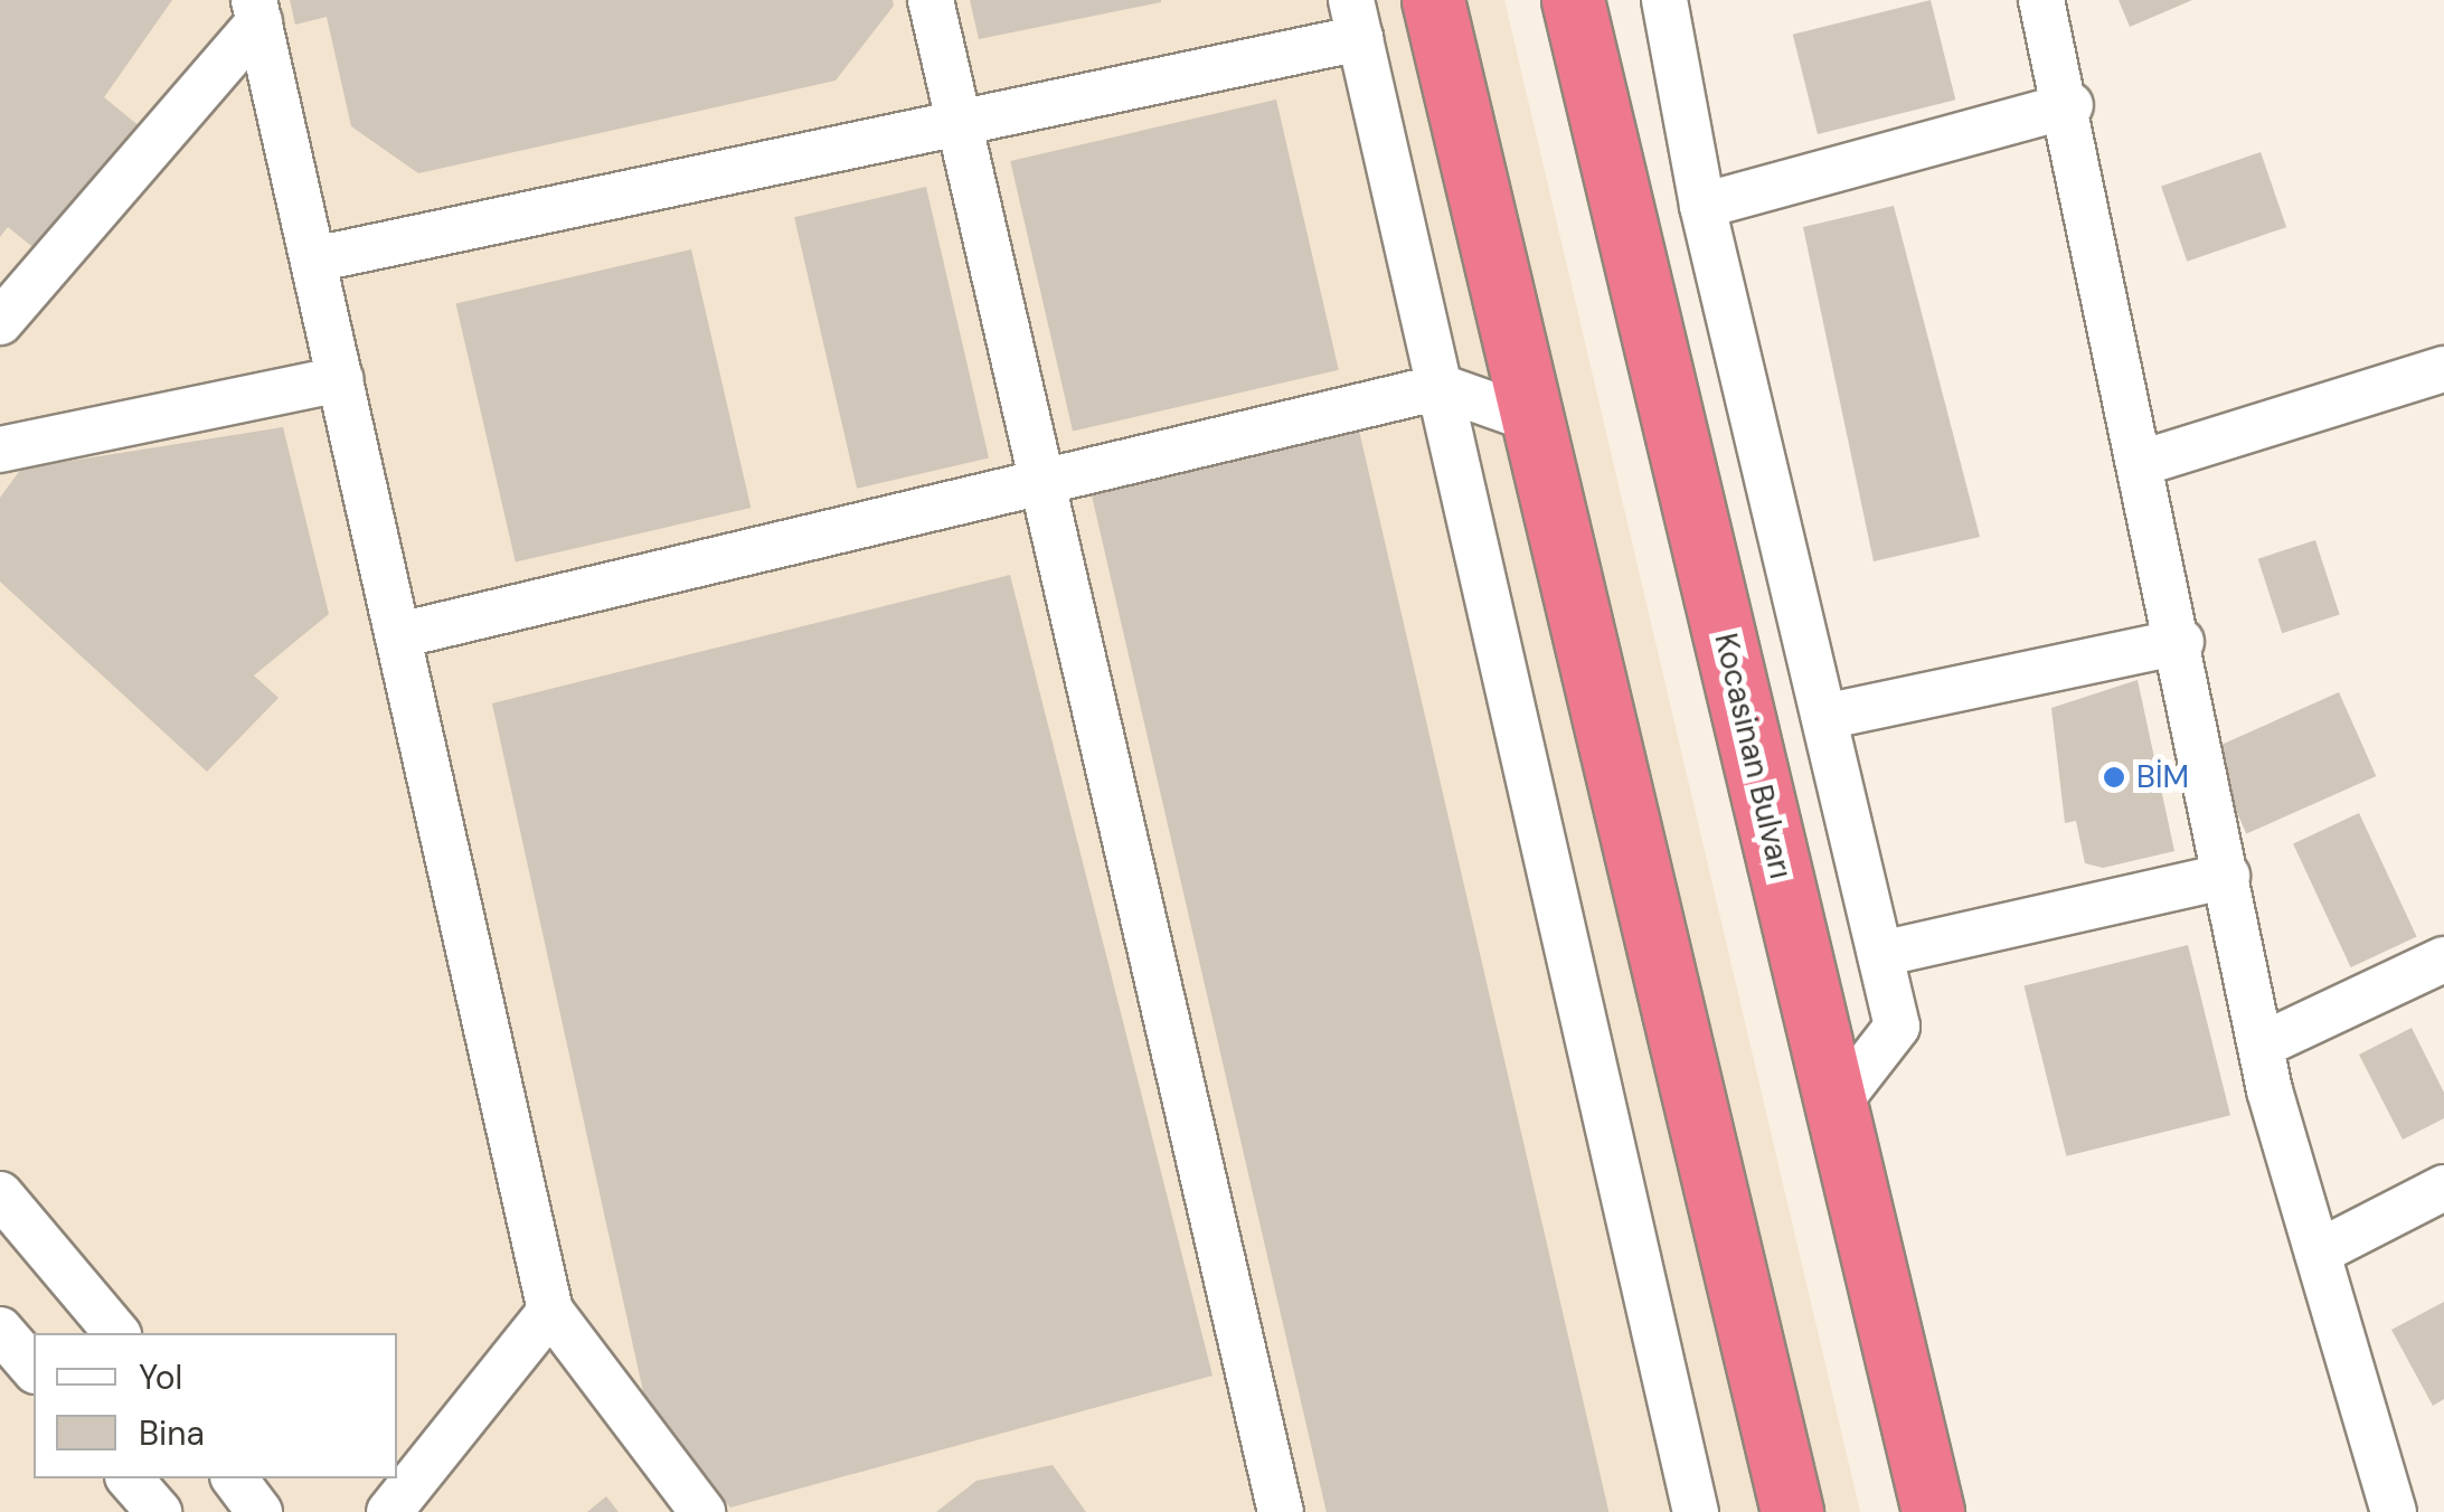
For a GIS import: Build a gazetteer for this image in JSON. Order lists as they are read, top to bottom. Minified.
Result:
{"streets":{"highway":["Kocasinan Bulvarı"]},"places":["BİM"],"legend":["Yol","Bina"]}
